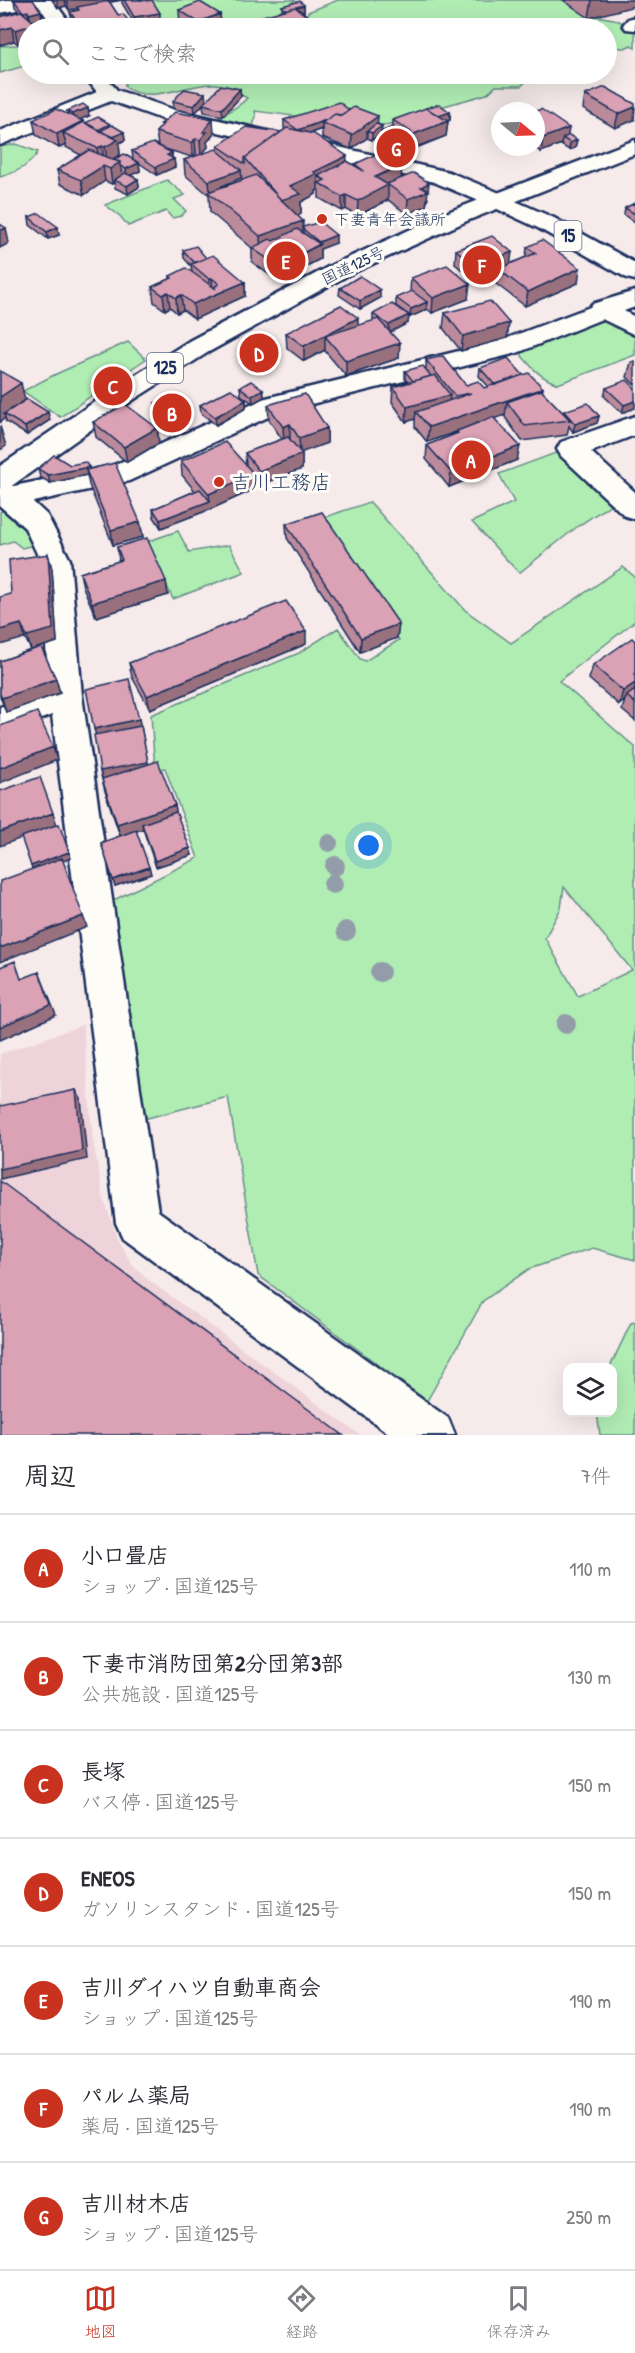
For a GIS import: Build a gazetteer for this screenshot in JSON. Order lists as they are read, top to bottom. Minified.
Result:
{"streets":{"main road":["15","国道125号","125"]},"crossings":[["15","国道125号"]],"places":["下妻青年会議所","吉川工務店"],"north":"right","page":{"search":"ここで検索","pins":["G","E","F","D","C","B","A"],"heading":["周辺","7件"],"list":[{"mark":"A","name":"小口畳店","note":"ショップ · 国道125号","value":"110 m"},{"mark":"B","name":"下妻市消防団第2分団第3部","note":"公共施設 · 国道125号","value":"130 m"},{"mark":"C","name":"長塚","note":"バス停 · 国道125号","value":"150 m"},{"mark":"D","name":"ENEOS","note":"ガソリンスタンド · 国道125号","value":"150 m"},{"mark":"E","name":"吉川ダイハツ自動車商会","note":"ショップ · 国道125号","value":"190 m"},{"mark":"F","name":"パルム薬局","note":"薬局 · 国道125号","value":"190 m"},{"mark":"G","name":"吉川材木店","note":"ショップ · 国道125号","value":"250 m"}],"nav":["地図","経路","保存済み"]}}
